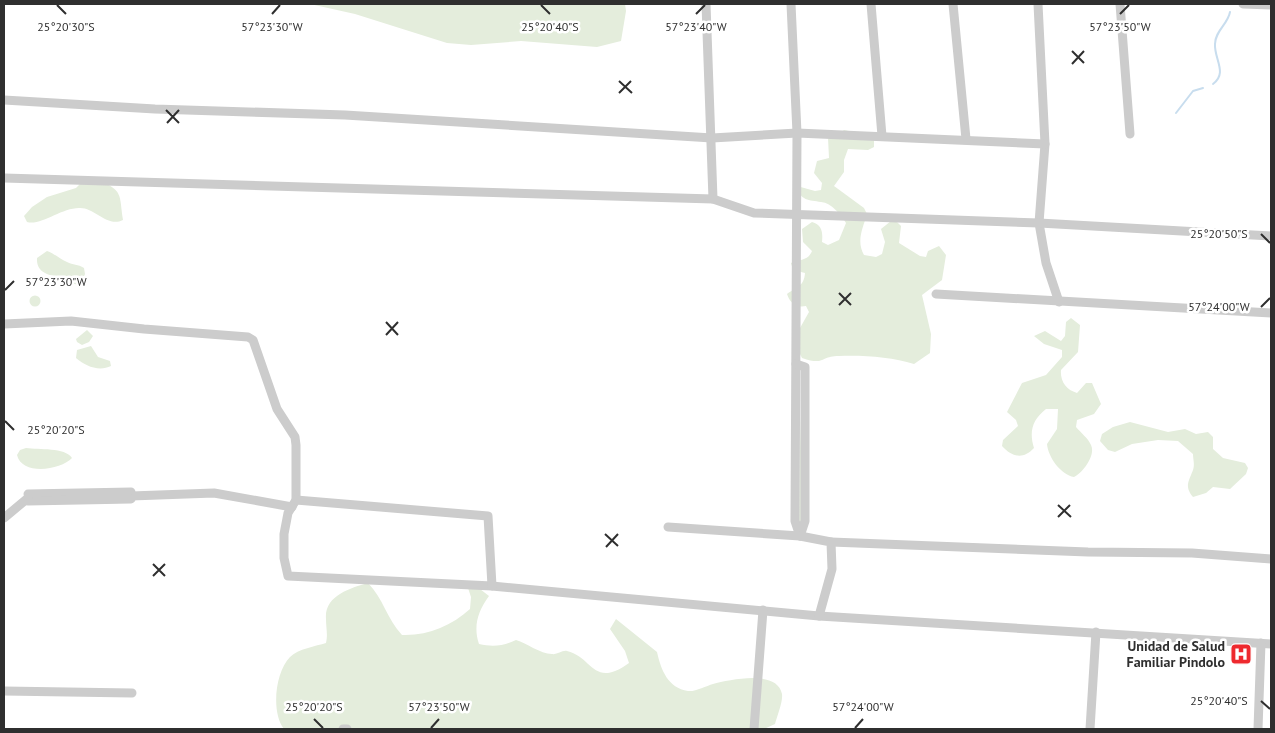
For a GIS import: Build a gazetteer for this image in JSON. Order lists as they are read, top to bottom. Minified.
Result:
{"places":{"hospital":["Unidad de Salud Familiar Pindolo"]},"coordinates":["25°20'30\"S","25°20'40\"S","57°23'40\"W","57°23'50\"W","57°23'30\"W","25°20'50\"S","57°24'00\"W","25°20'20\"S"]}
